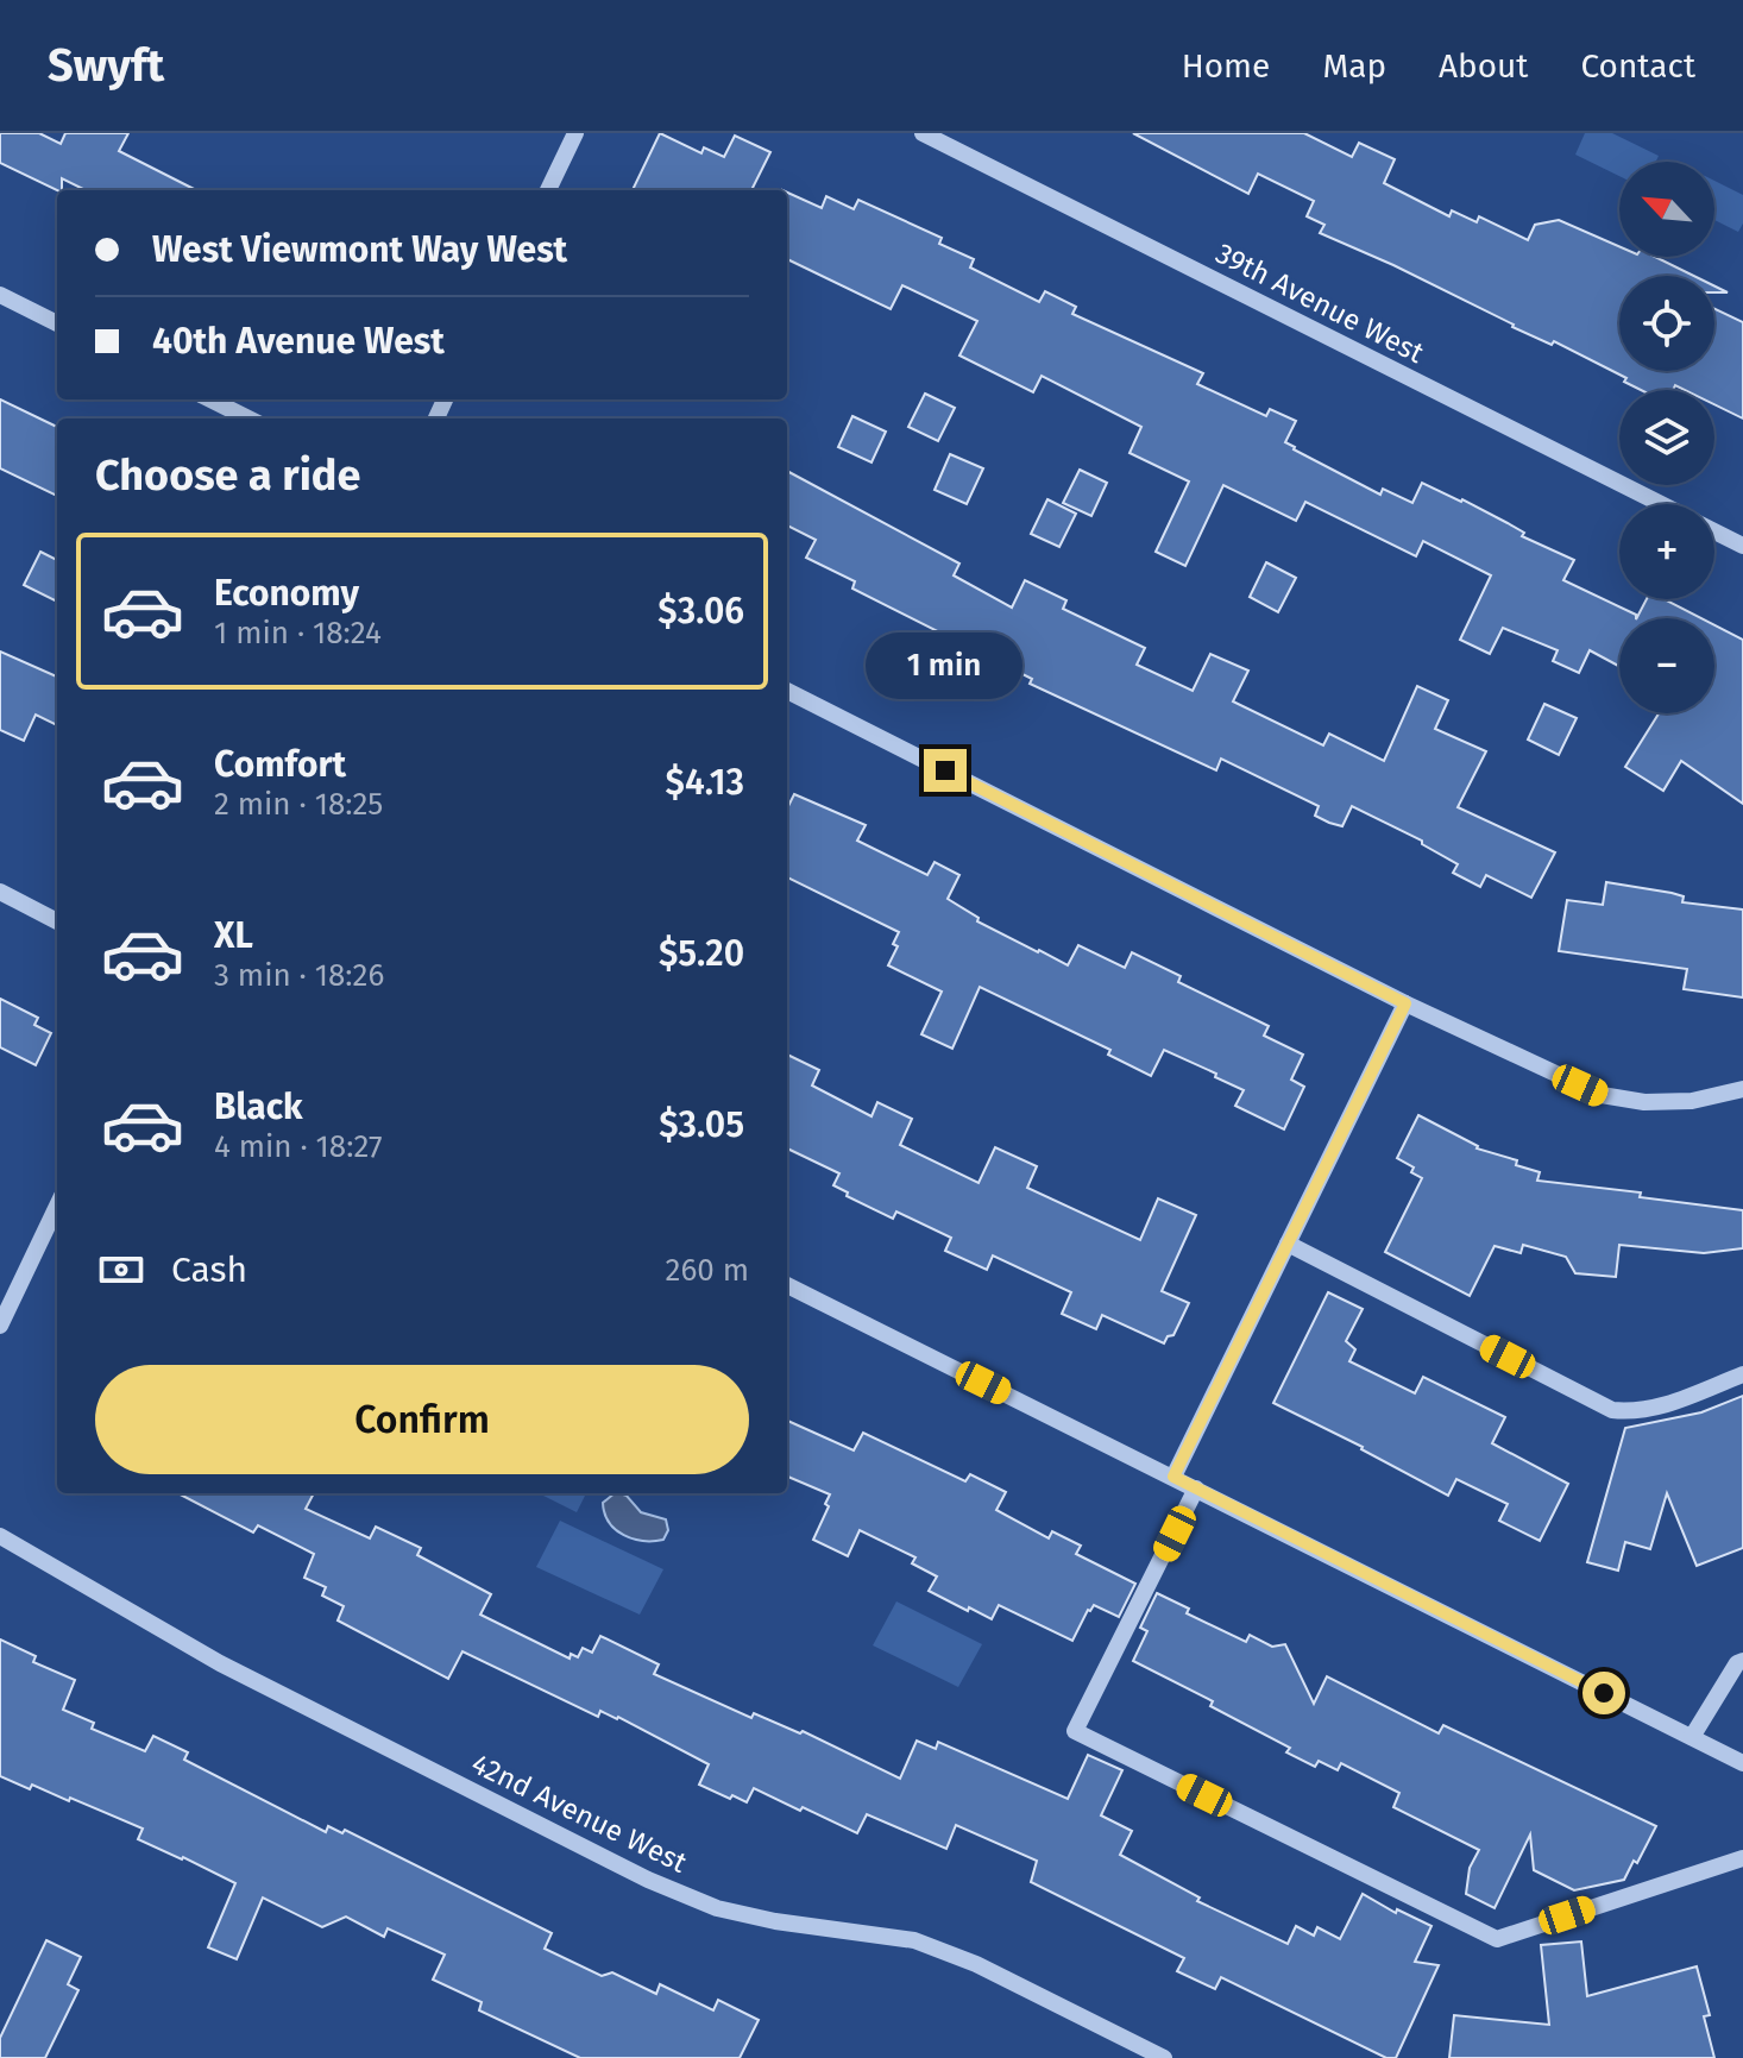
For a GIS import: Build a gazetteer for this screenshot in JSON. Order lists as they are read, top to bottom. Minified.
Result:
{"streets":{"street":["39th Avenue West","42nd Avenue West"]},"north":"top left","page":{"header":"Swyft","nav":["Home","Map","About","Contact"],"map_buttons":["+","−"],"banner":["West Viewmont Way West","40th Avenue West"],"heading":"Choose a ride","list":[{"name":"Economy","note":"1 min · 18:24","value":"$3.06"},{"name":"Comfort","note":"2 min · 18:25","value":"$4.13"},{"name":"XL","note":"3 min · 18:26","value":"$5.20"},{"name":"Black","note":"4 min · 18:27","value":"$3.05"}],"bubble":"1 min","pay":["Cash","260 m"],"buttons":"Confirm"}}
